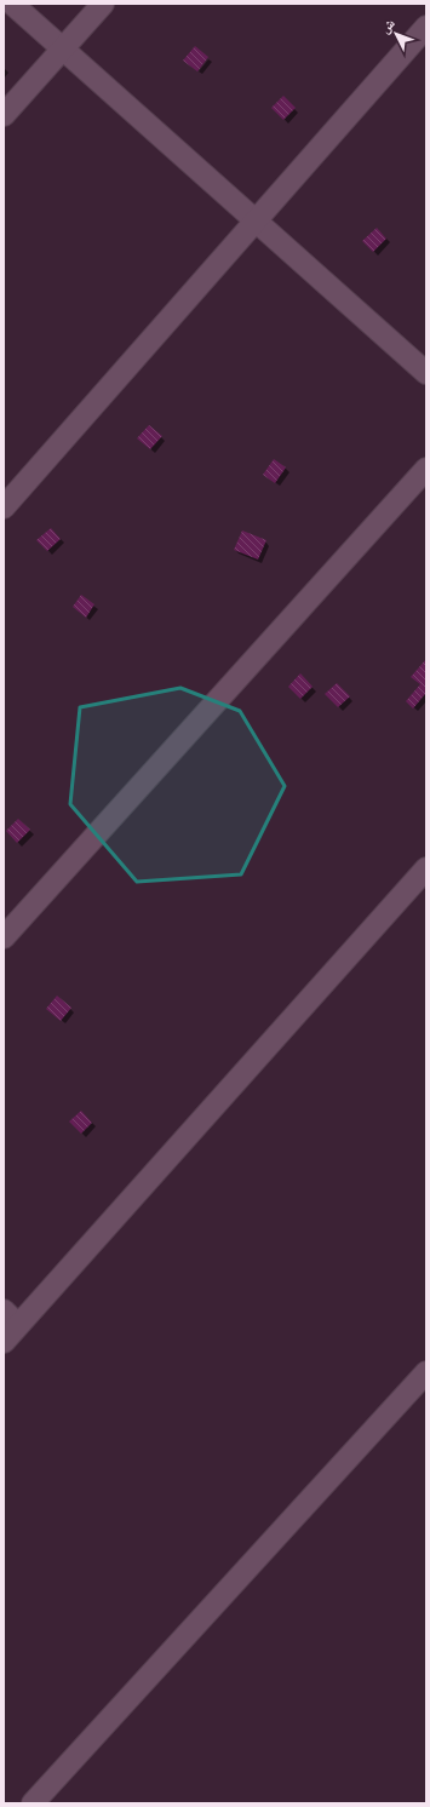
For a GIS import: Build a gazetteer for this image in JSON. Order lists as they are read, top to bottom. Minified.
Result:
{"north":"top left"}
